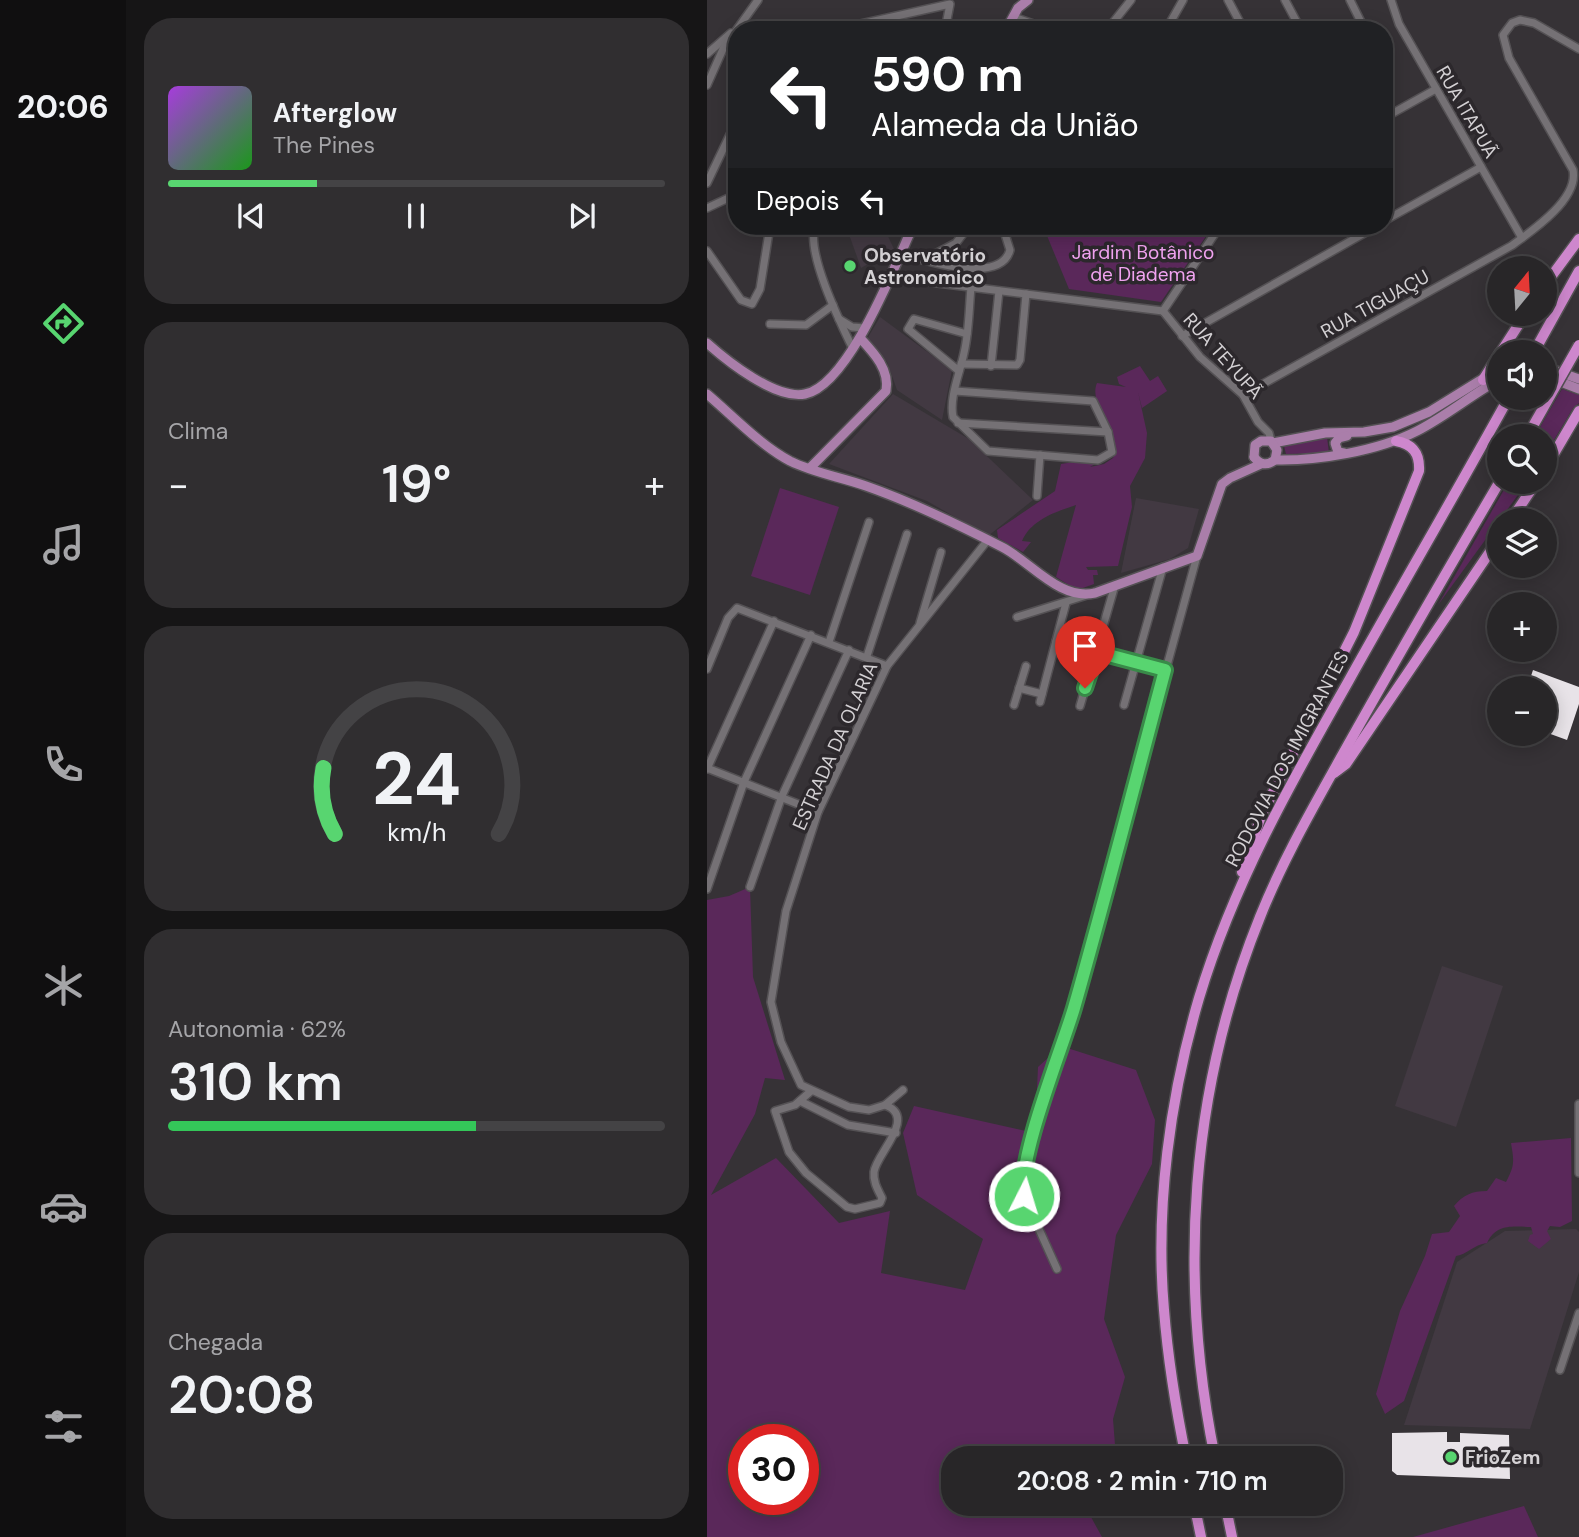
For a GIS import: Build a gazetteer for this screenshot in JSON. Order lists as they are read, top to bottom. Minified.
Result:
{"streets":{"highway":["RODOVIA DOS IMIGRANTES"],"street":["RUA ITAPUÃ","RUA TIGUAÇU","RUA TEYUPÃ","ESTRADA DA OLARIA"]},"crossings":[["RUA ITAPUÃ","RUA TIGUAÇU"],["RUA TIGUAÇU","RUA TEYUPÃ"]],"parks":["Jardim Botânico de Diadema"],"places":["Observatório Astronomico","FrioZem"],"north":"top","page":{"tabs":"20:06","turn":["590 m","Alameda da União"],"song":["Afterglow","The Pines"],"then":"Depois","map_buttons":["+","−"],"tile":["Clima",["Autonomia · 62%","310 km"],["Chegada","20:08"]],"heat":["−","19°","+"],"limit":"30","trip":"20:08 · 2 min · 710 m","gauge":["24","km/h"]}}
